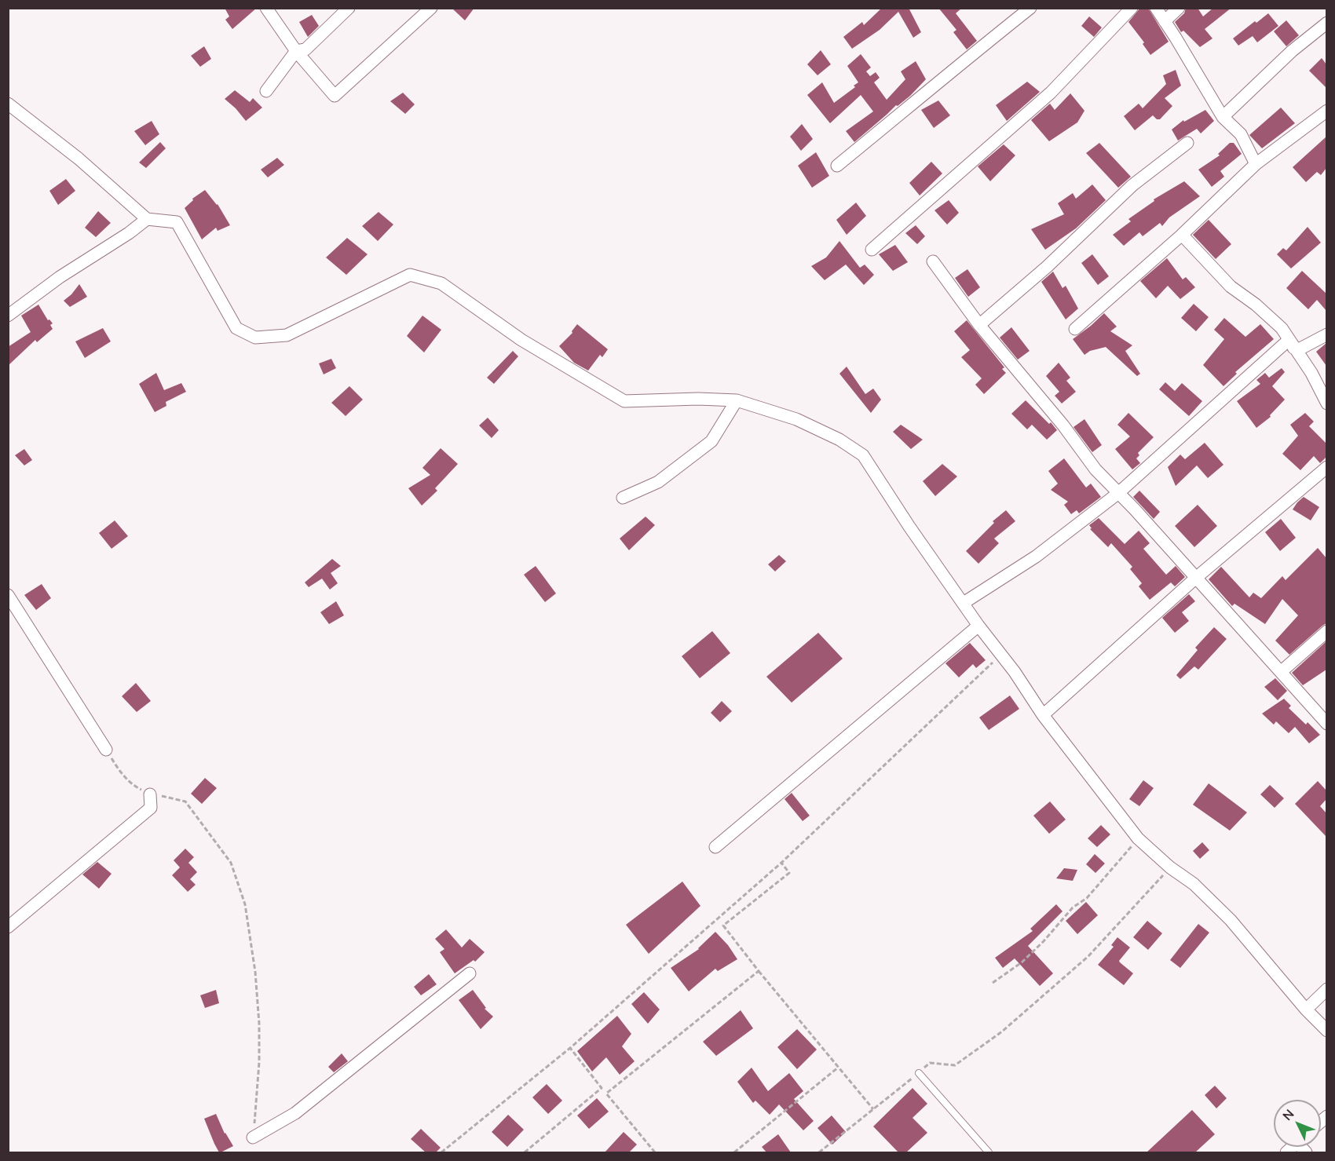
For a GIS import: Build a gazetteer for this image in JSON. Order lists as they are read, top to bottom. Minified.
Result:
{"north":"top left"}
